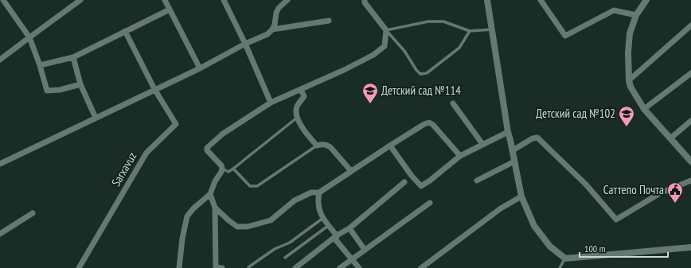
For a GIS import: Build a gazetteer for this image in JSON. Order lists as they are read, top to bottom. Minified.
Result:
{"streets":{"street":["Sarxavuz"]},"places":{"school or university":["Детский сад №114","Детский сад №102"],"public building":["Саттепо Почта"]},"scale_bar":"100 m"}
